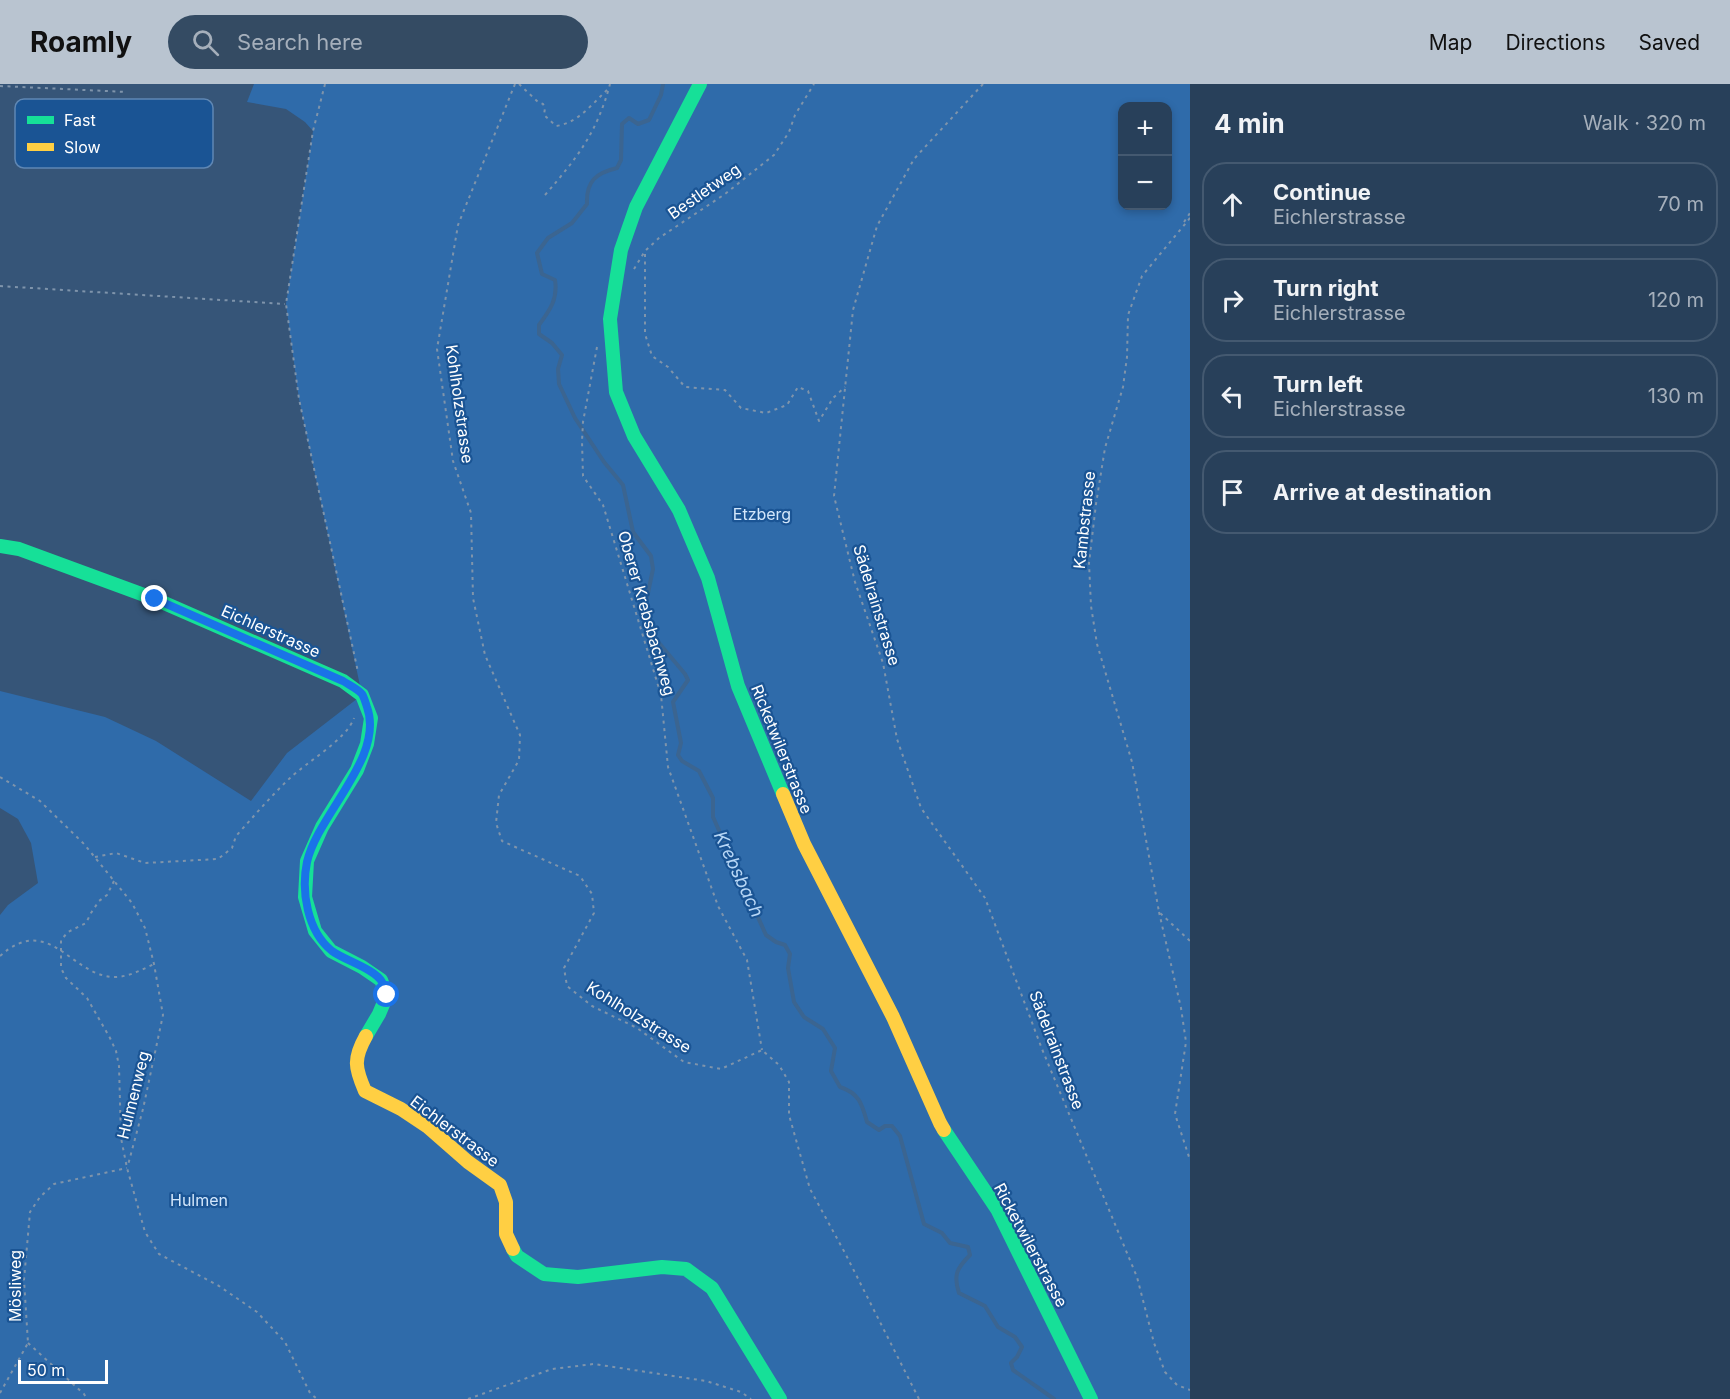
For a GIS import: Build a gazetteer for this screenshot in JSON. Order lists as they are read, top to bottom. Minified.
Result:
{"streets":{"street":["Eichlerstrasse","Ricketwilerstrasse"],"path":["Bestletweg","Kohlholzstrasse","Kambstrasse","Sädelrainstrasse","Oberer Krebsbachweg","Hulmenweg","Mösliweg"]},"crossings":[["Kohlholzstrasse","Oberer Krebsbachweg"],["Hulmenweg","Mösliweg"]],"water":["Krebsbach"],"parks":["Etzberg","Hulmen"],"legend":["Fast","Slow"],"scale_bar":"50 m","page":{"header":"Roamly","search":"Search here","nav":["Map","Directions","Saved"],"heading":["4 min","Walk · 320 m"],"map_buttons":["+","−"],"list":[["Continue","Eichlerstrasse","70 m"],["Turn right","Eichlerstrasse","120 m"],["Turn left","Eichlerstrasse","130 m"],"Arrive at destination"],"scale":"50 m"}}
